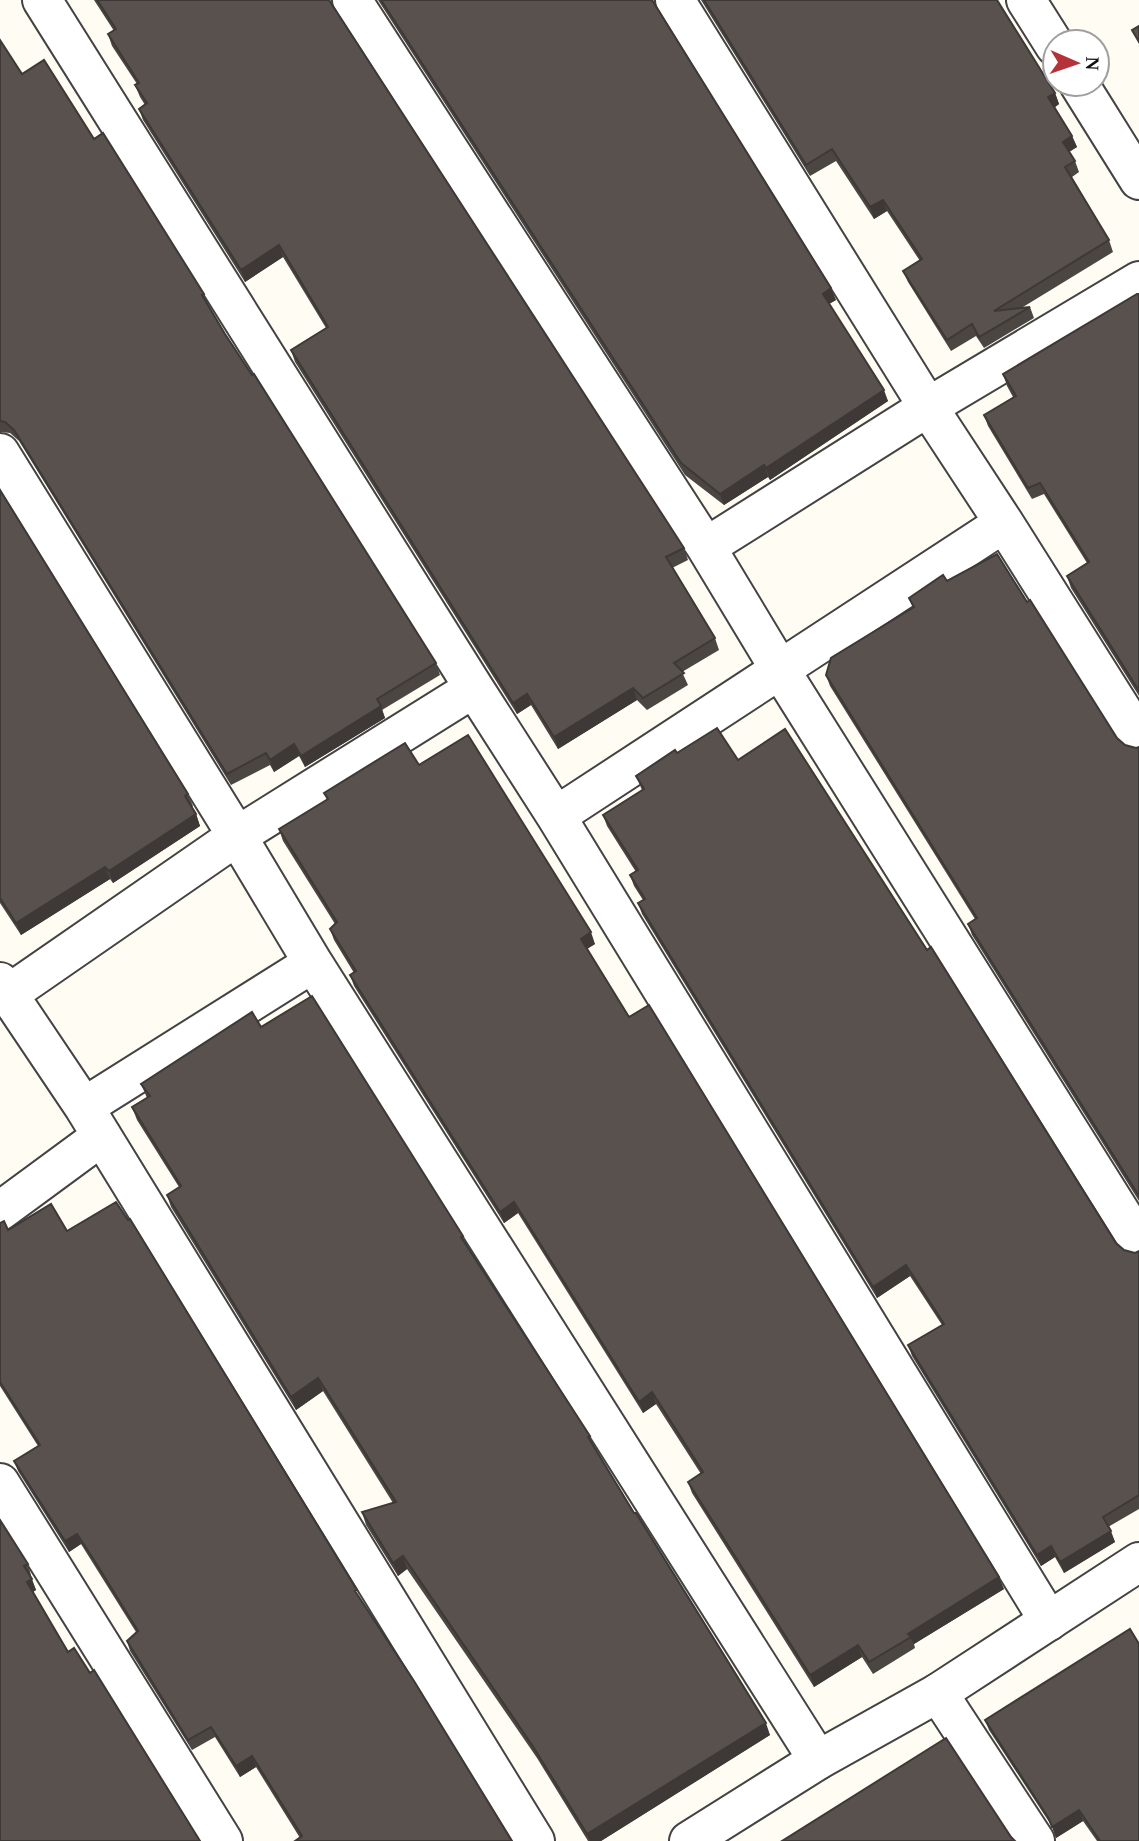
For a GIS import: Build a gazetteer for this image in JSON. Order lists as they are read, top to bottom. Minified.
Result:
{"north":"right"}
